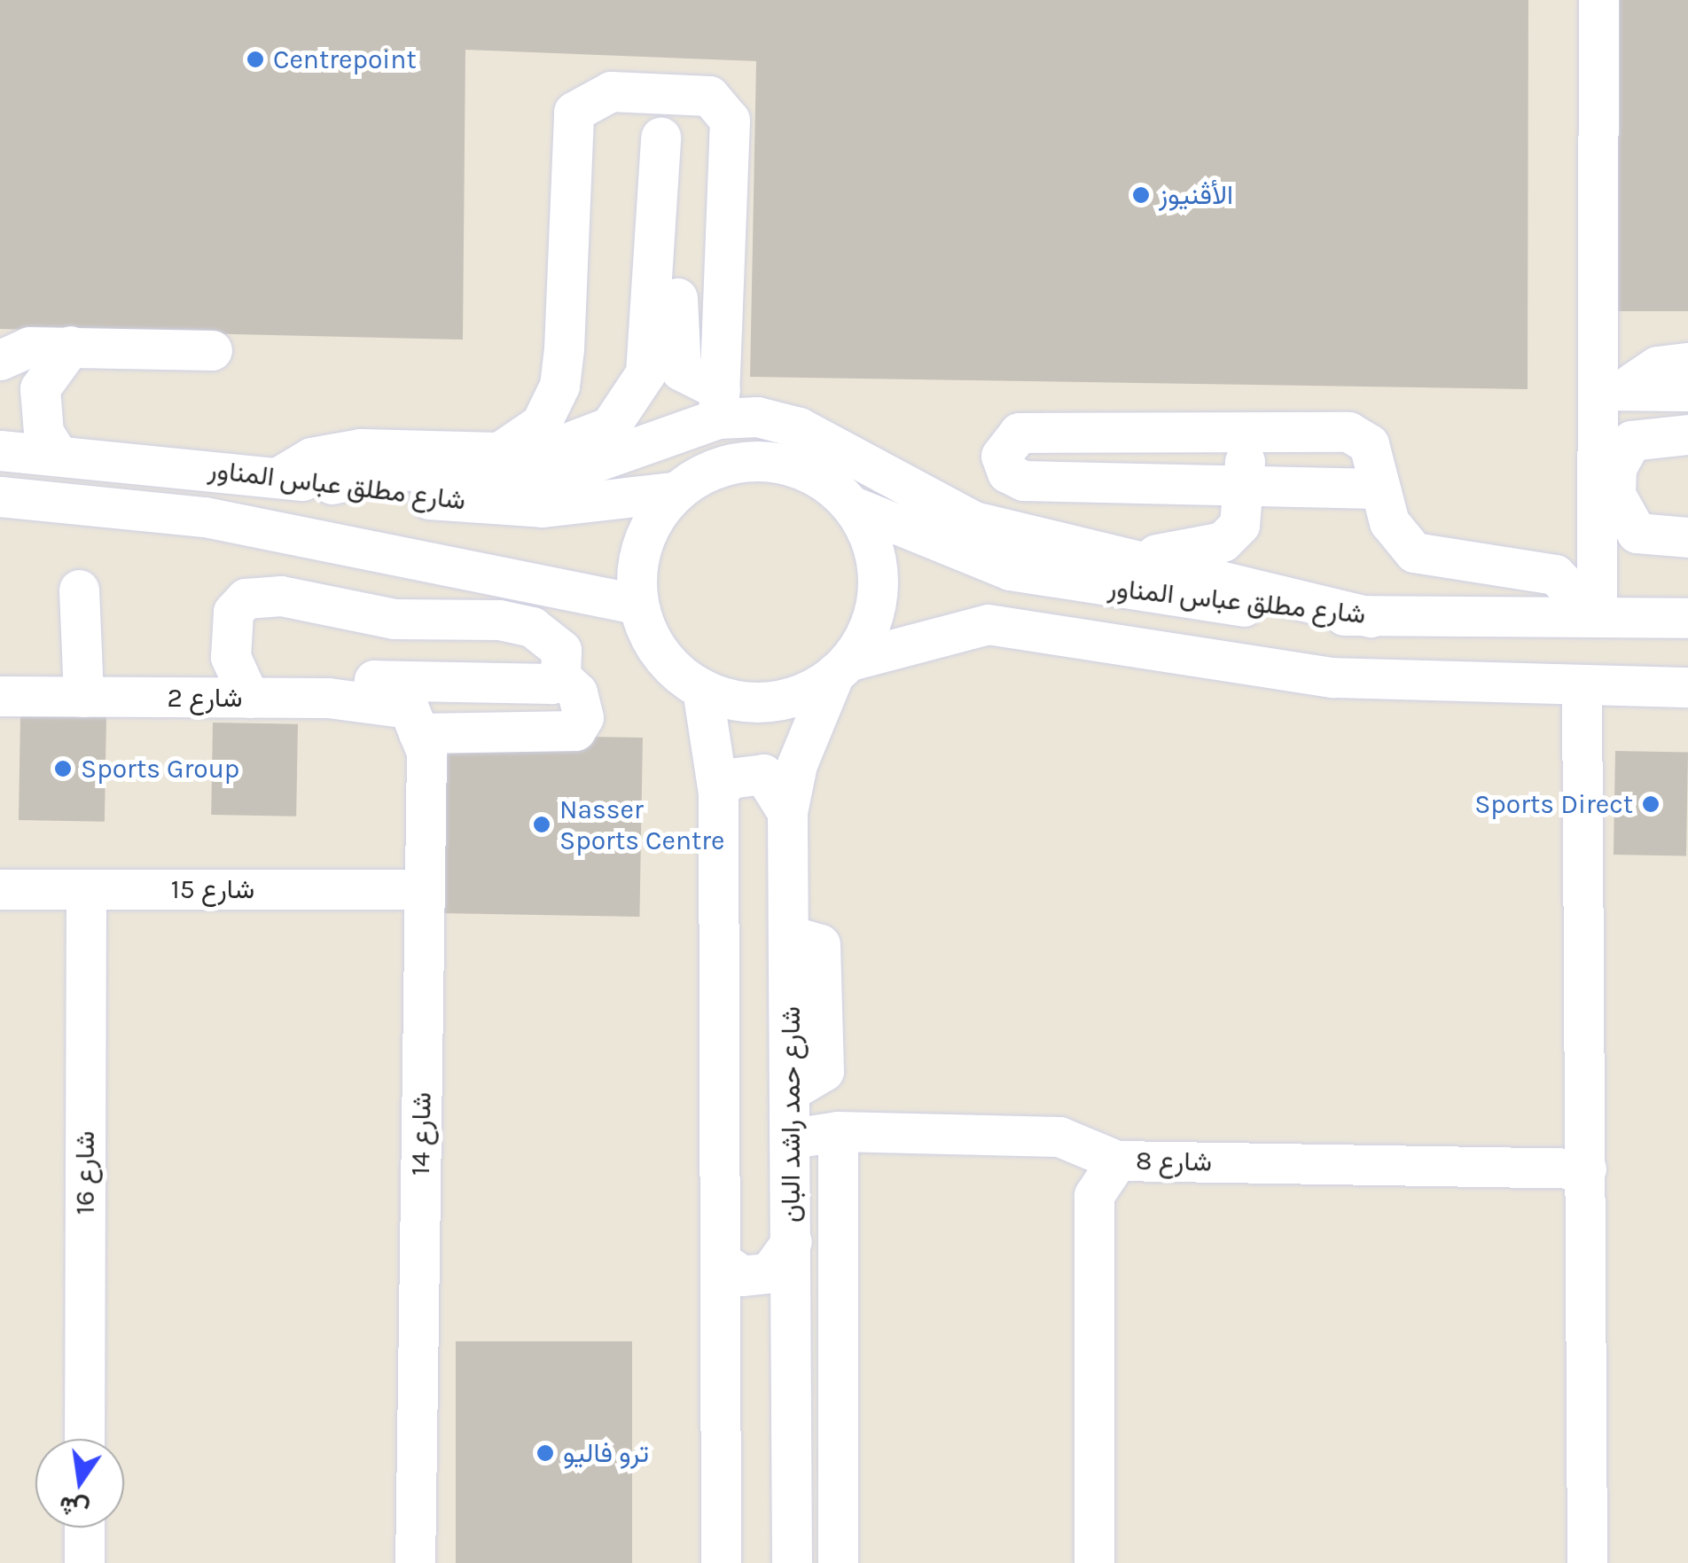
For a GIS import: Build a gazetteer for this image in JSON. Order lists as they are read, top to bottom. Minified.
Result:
{"streets":{"street":["شارع مطلق عباس المناور","شارع 2","شارع 15","شارع حمد راشد البان","شارع 14","شارع 8","شارع 16"]},"crossings":[["شارع مطلق عباس المناور","شارع حمد راشد البان"],["شارع 2","شارع 14"],["شارع 15","شارع 14"],["شارع 15","شارع 16"]],"places":["Centrepoint","الأڤنيوز","Sports Group","Sports Direct","Nasser Sports Centre","ترو فاليو"],"north":"bottom"}
